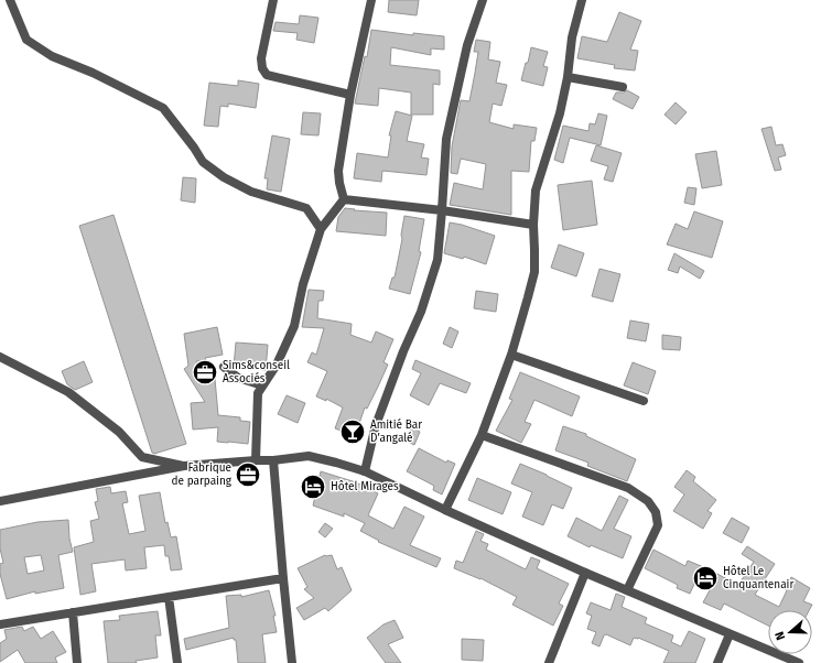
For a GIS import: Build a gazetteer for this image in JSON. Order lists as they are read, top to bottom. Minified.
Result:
{"places":{"office":["Sims&conseil Associés","Fabrique de parpaing"],"bar":["Amitié Bar D’angalé"],"hotel":["Hôtel Mirages","Hôtel Le Cinquantenair"]},"north":"left"}
